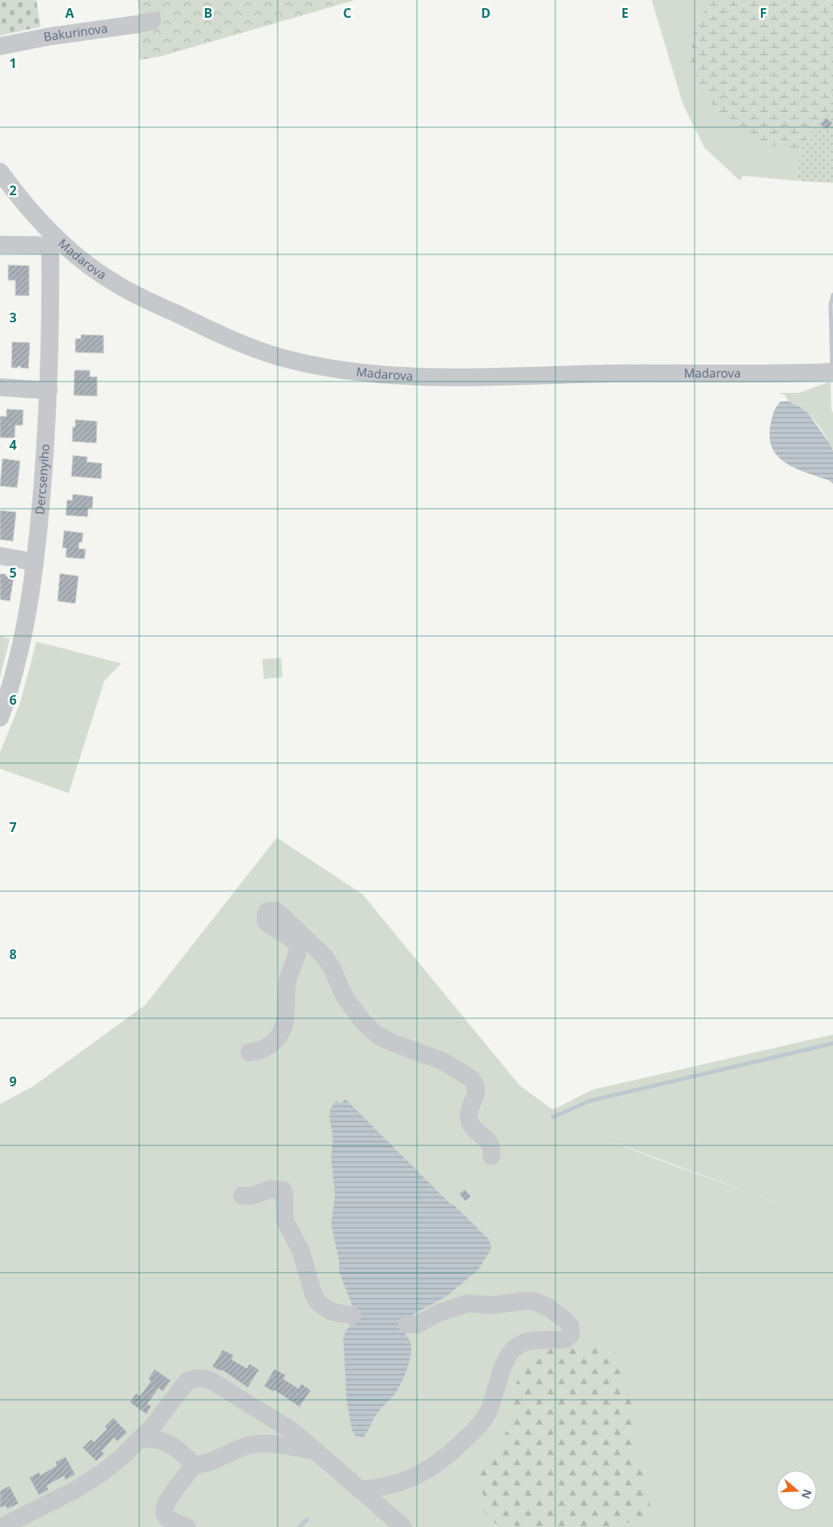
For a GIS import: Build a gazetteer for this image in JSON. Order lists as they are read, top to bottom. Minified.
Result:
{"streets":{"street":["Bakurinova","Madarova","Dercsenyiho"]},"crossings":[["Madarova","Dercsenyiho"]],"north":"right","grid":{"columns":["A","B","C","D","E","F"],"rows":["1","2","3","4","5","6","7","8","9"]}}
